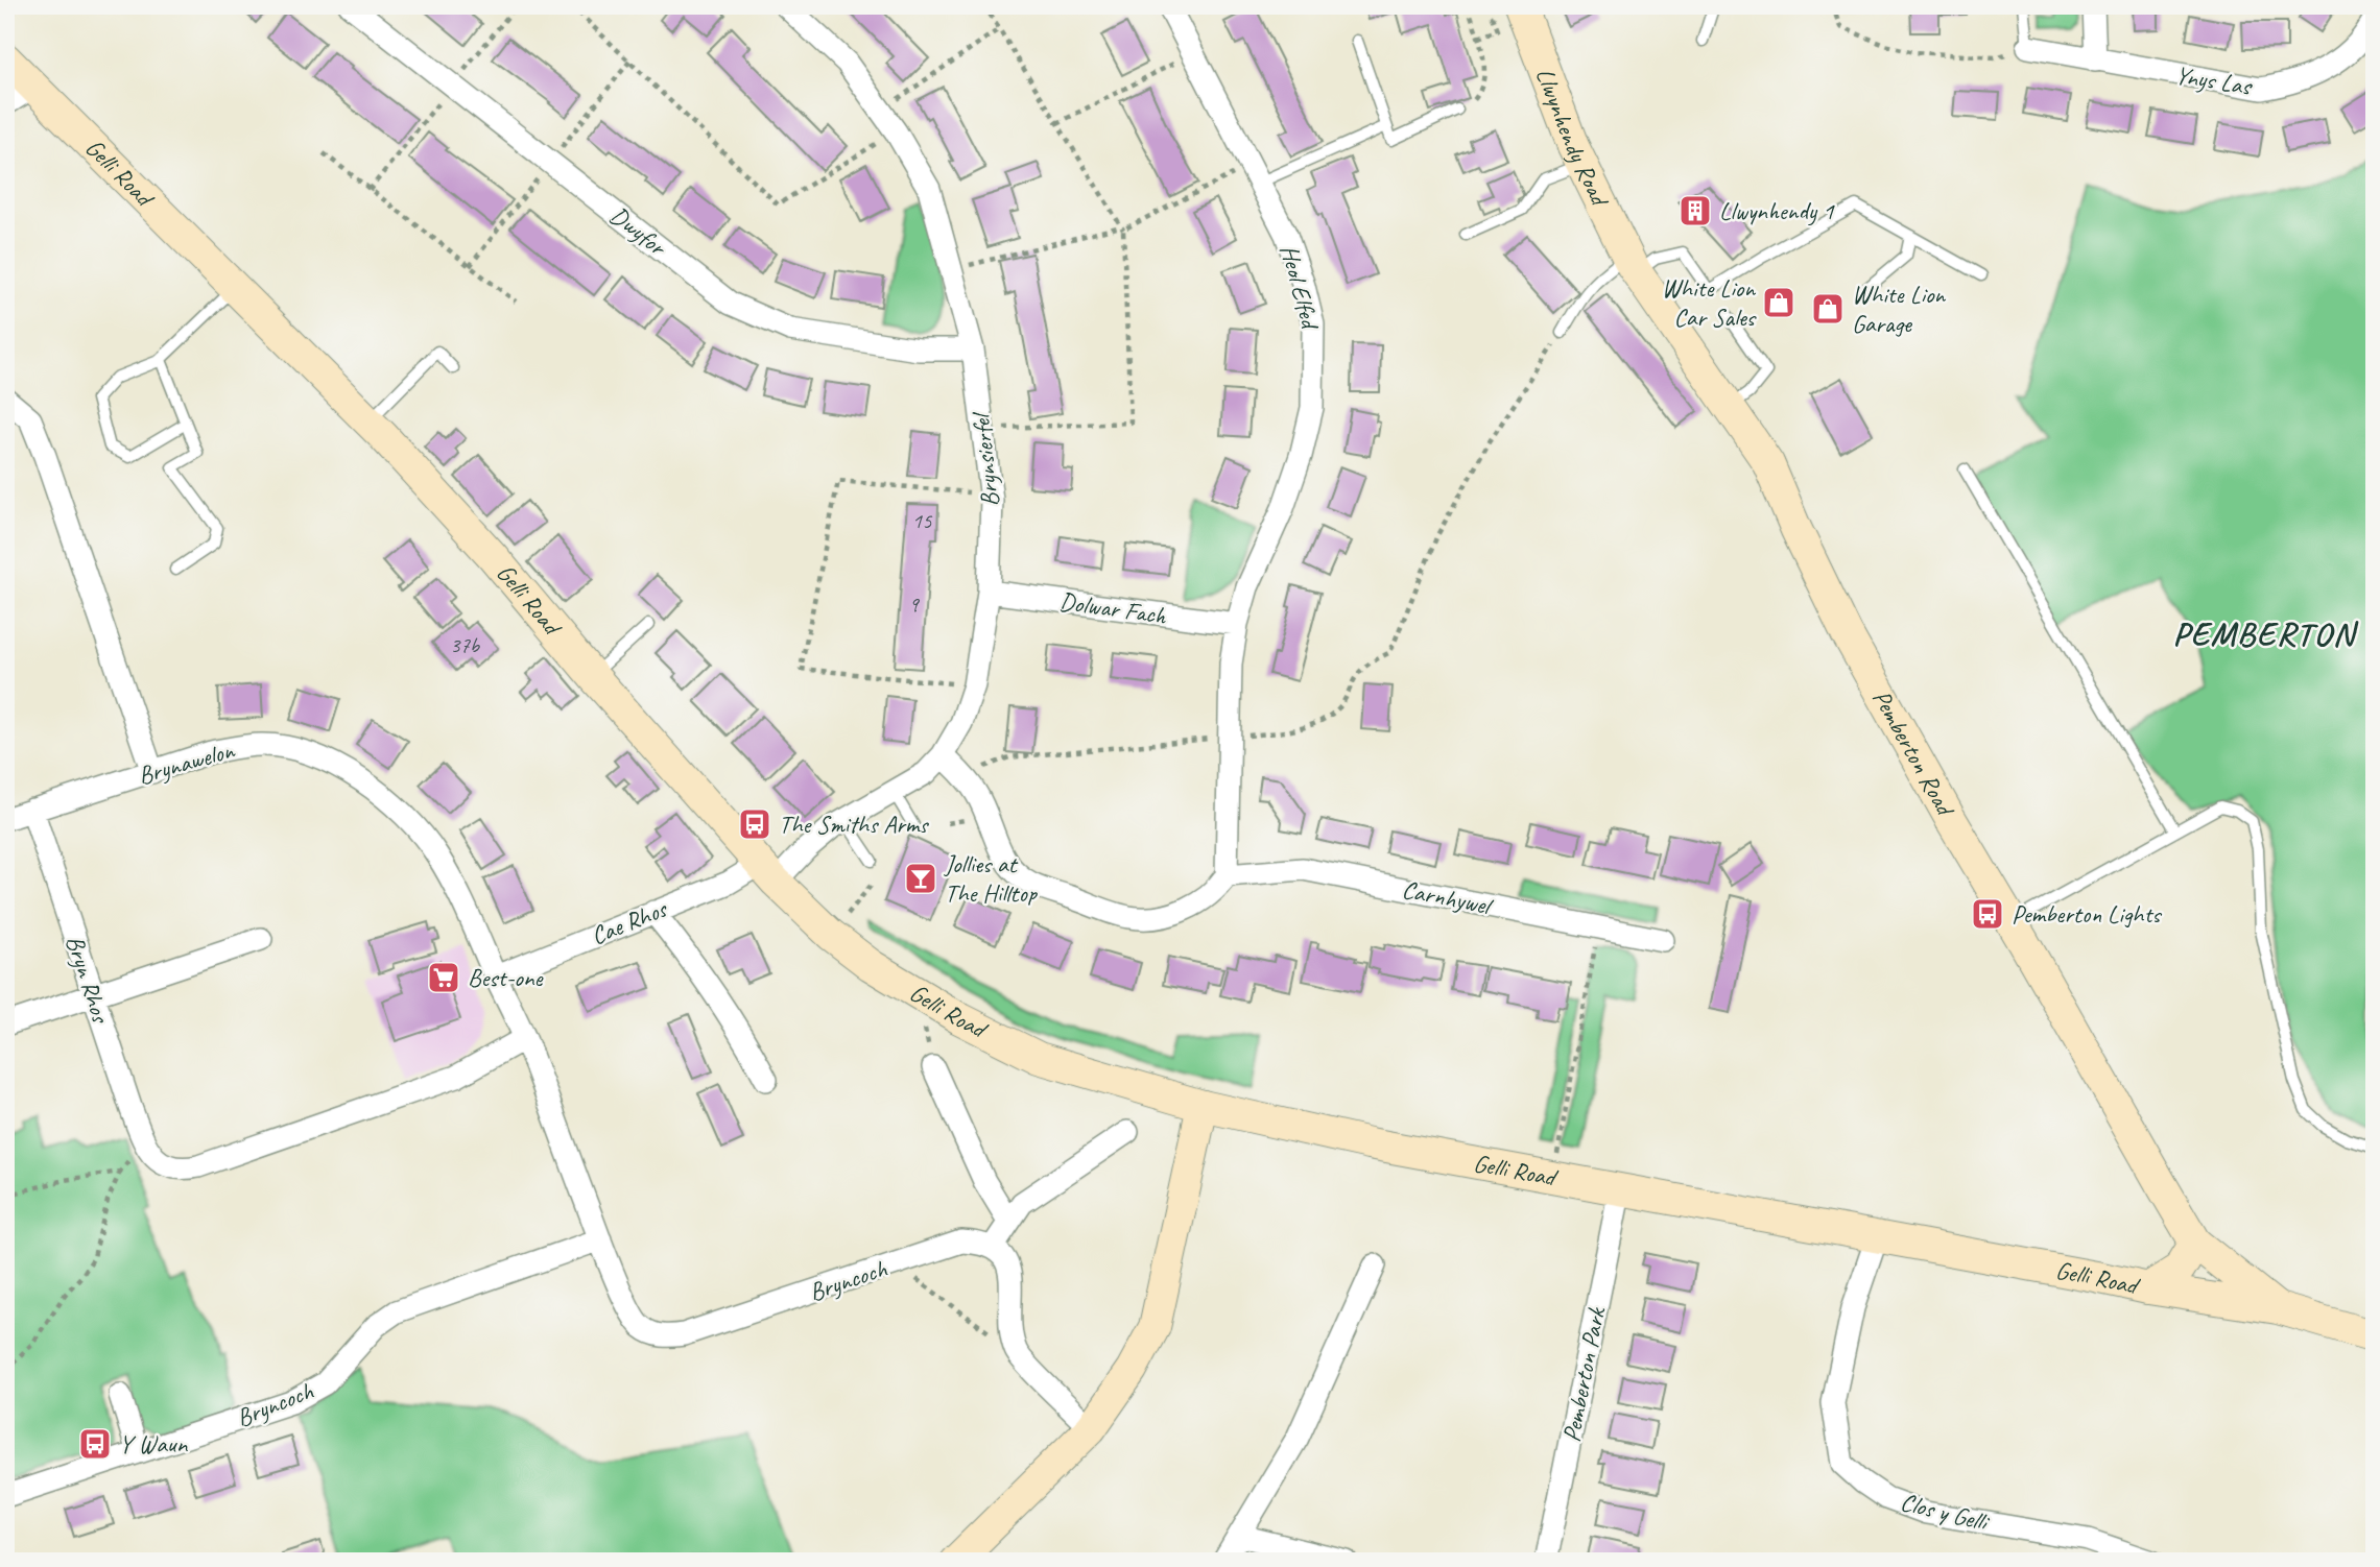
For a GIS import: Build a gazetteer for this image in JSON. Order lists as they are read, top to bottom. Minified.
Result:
{"streets":{"main road":["Llwynhendy Road","Gelli Road","Pemberton Road"],"street":["Ynys Las","Dwyfor","Heol Elfed","Brynsierfel","Dolwar Fach","Brynawelon","Carnhywel","Cae Rhos","Bryn Rhos","Bryncoch","Pemberton Park","Clos y Gelli"]},"crossings":[["Llwynhendy Road","Pemberton Road"],["Gelli Road","Brynsierfel"],["Gelli Road","Pemberton Road"],["Gelli Road","Cae Rhos"],["Gelli Road","Pemberton Park"],["Gelli Road","Clos y Gelli"],["Dwyfor","Brynsierfel"],["Heol Elfed","Dolwar Fach"],["Brynsierfel","Dolwar Fach"],["Brynsierfel","Cae Rhos"],["Brynawelon","Cae Rhos"],["Brynawelon","Bryn Rhos"],["Brynawelon","Bryncoch"]],"districts":["PEMBERTON"],"places":{"building":["Llwynhendy 1"],"shop":["White Lion Car Sales","White Lion Garage"],"bus stop":["The Smiths Arms","Pemberton Lights","Y Waun"],"bar":["Jollies at The Hilltop"],"supermarket":["Best-one"]},"house_numbers":["15","9","37b"]}
